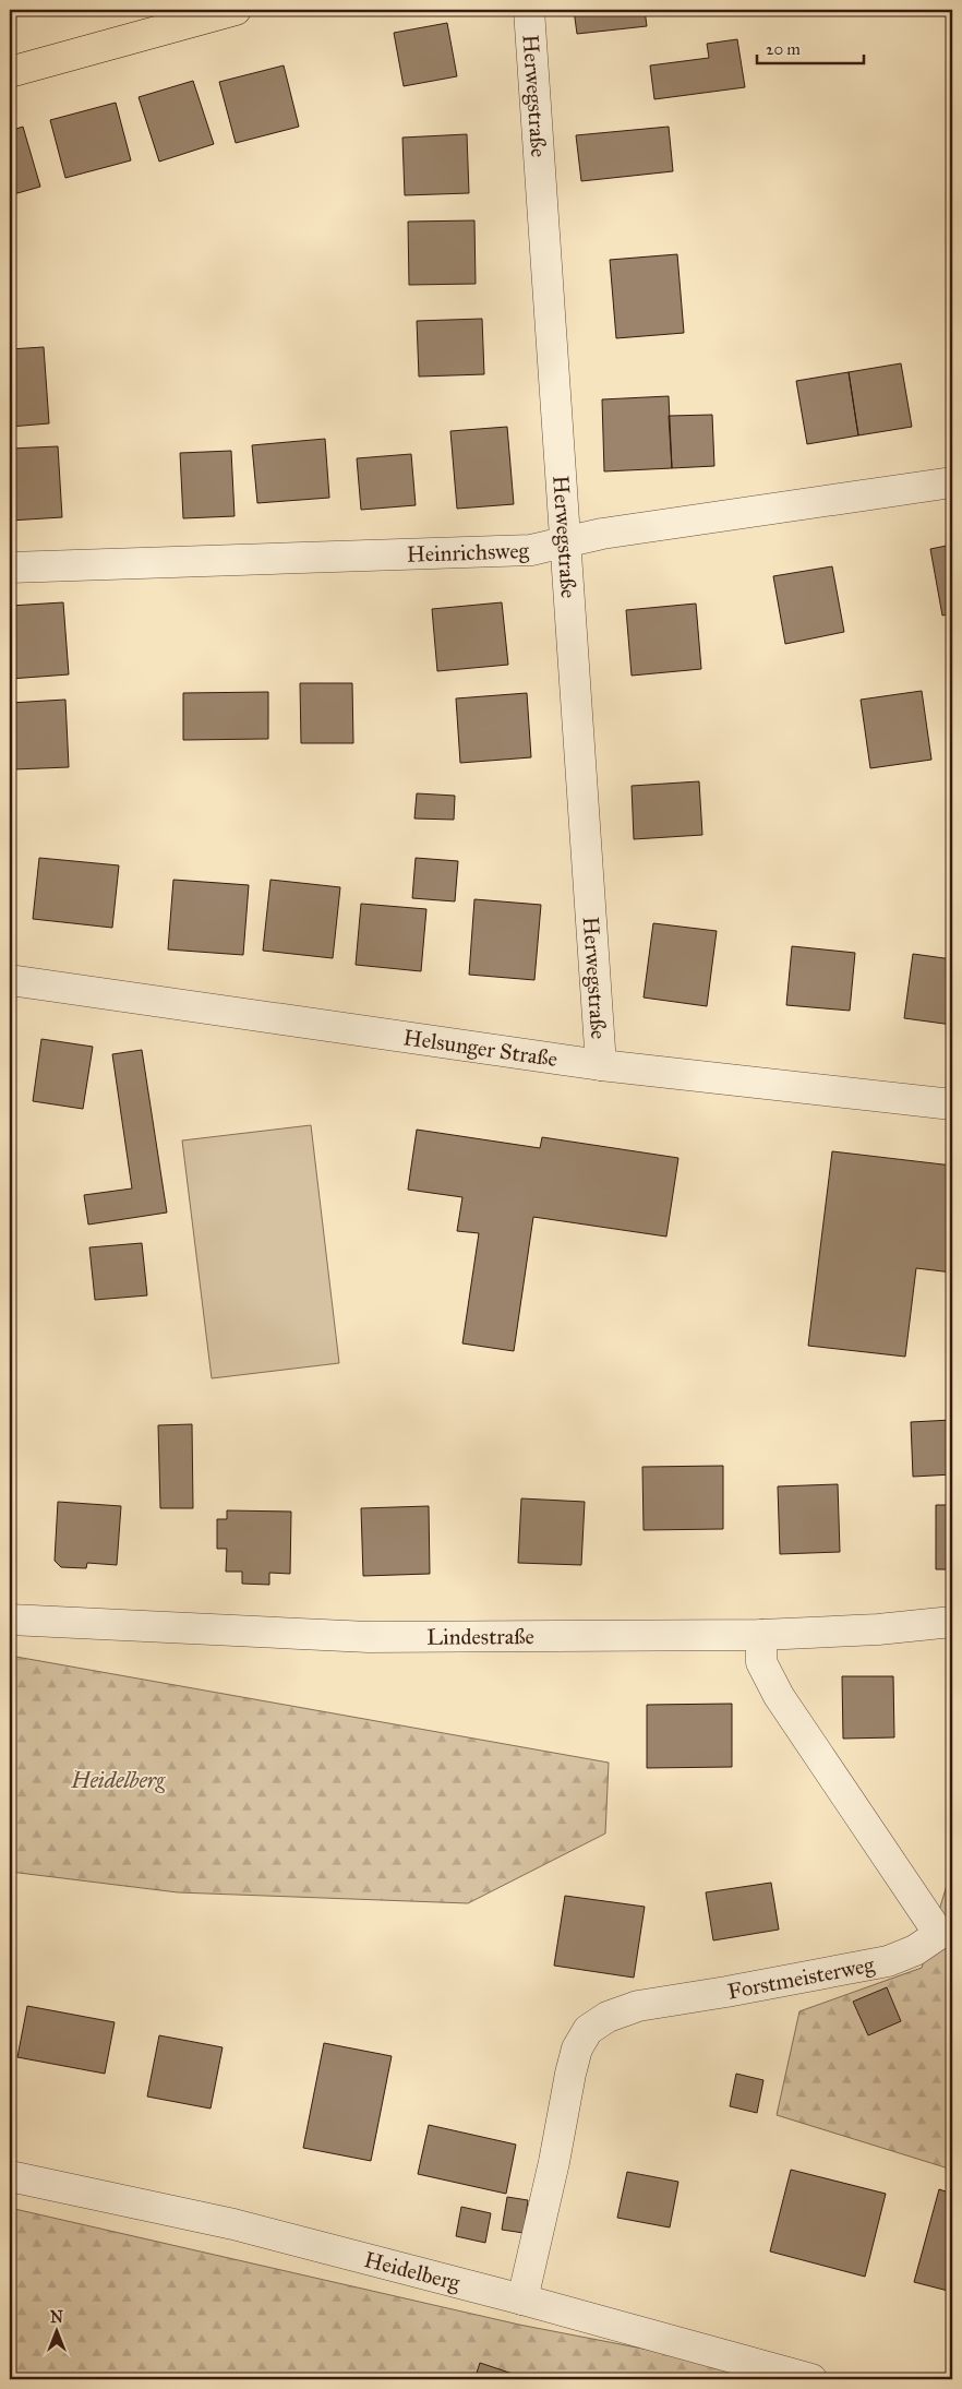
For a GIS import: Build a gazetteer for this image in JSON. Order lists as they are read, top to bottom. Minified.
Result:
{"streets":{"street":["Herwegstraße","Heinrichsweg","Helsunger Straße","Lindestraße","Forstmeisterweg","Heidelberg"]},"crossings":[["Herwegstraße","Heinrichsweg"],["Herwegstraße","Helsunger Straße"],["Lindestraße","Forstmeisterweg"],["Forstmeisterweg","Heidelberg"]],"parks":["Heidelberg"],"scale_bar":"20 m","north":"top"}
